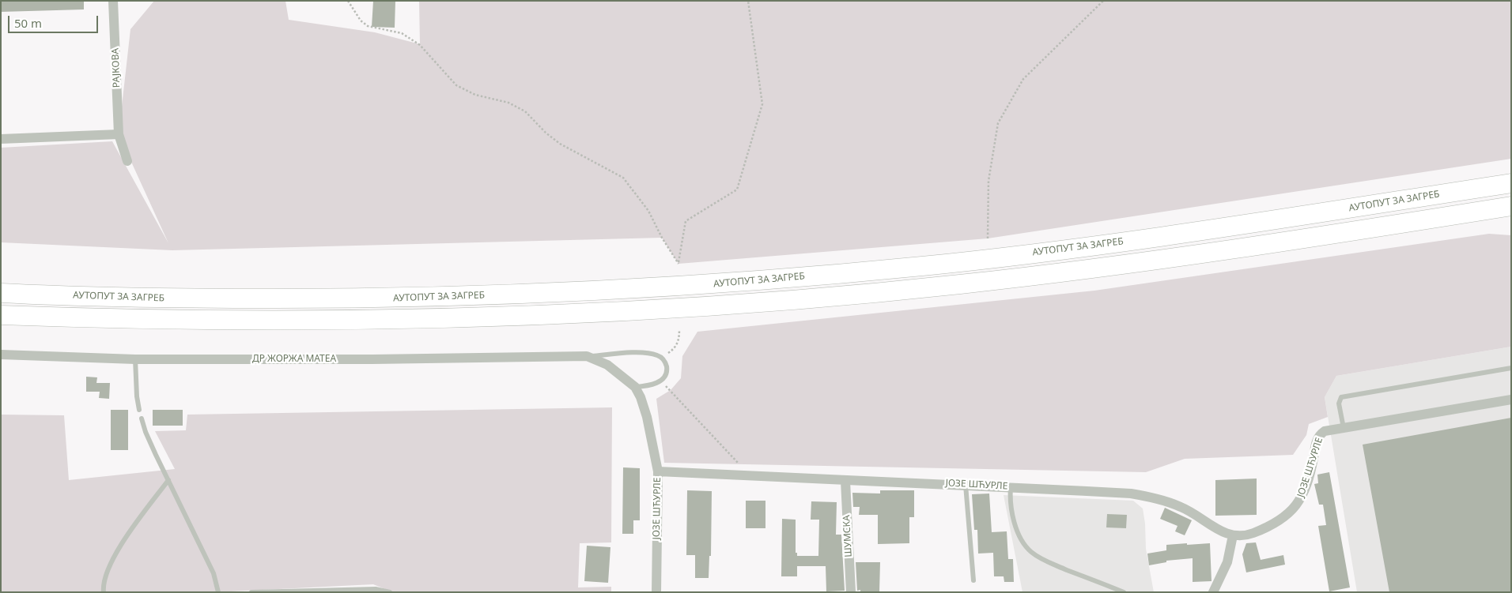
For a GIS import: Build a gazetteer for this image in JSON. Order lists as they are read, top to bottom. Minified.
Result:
{"streets":{"highway":["АУТОПУТ ЗА ЗАГРЕБ"],"street":["РАЈКОВА","ДР ЖОРЖА МАТЕА","ЈОЗЕ ШЋУРЛЕ","ШУМСКА"]},"crossings":[["ЈОЗЕ ШЋУРЛЕ","ШУМСКА"]],"scale_bar":"50 m"}
